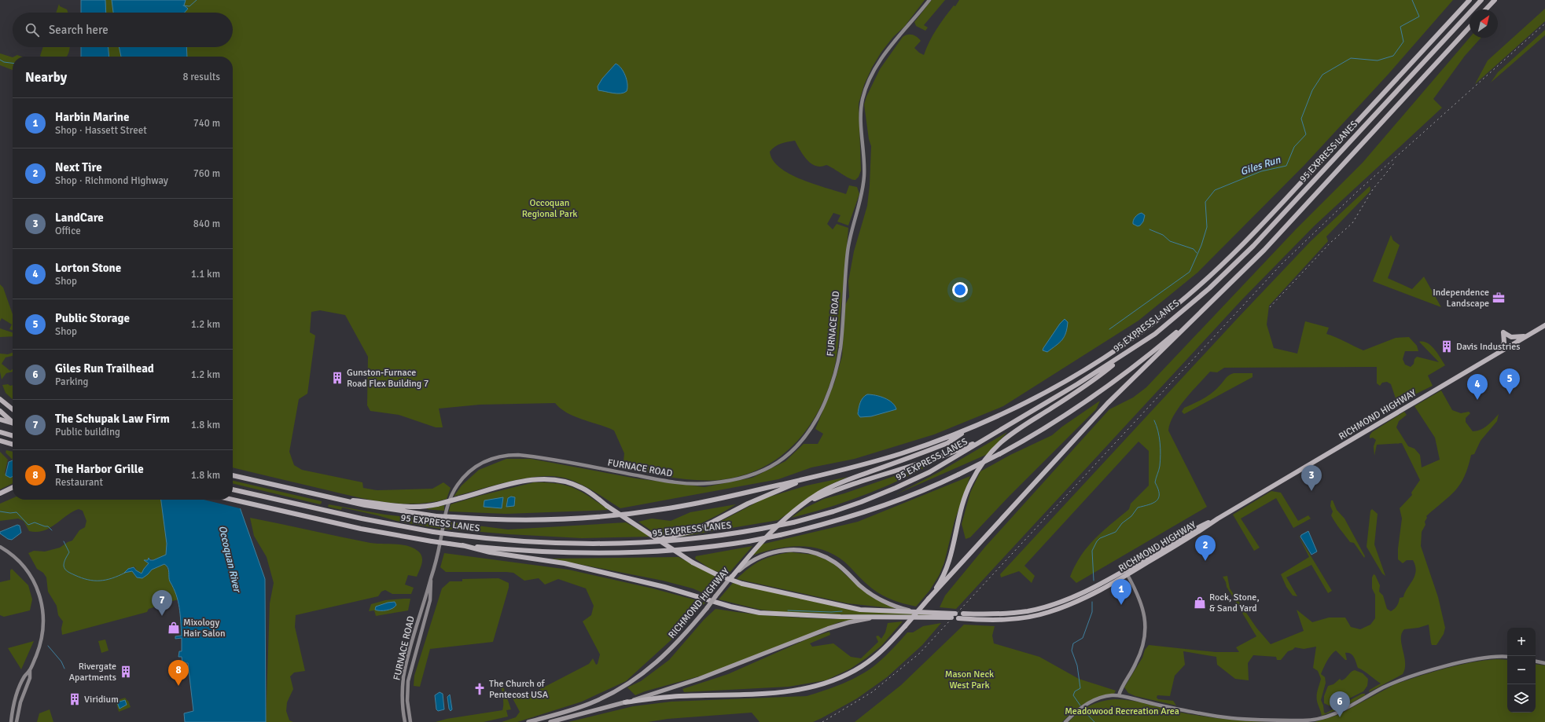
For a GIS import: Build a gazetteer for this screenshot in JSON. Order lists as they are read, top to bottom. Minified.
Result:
{"streets":{"highway":["95 EXPRESS LANES","RICHMOND HIGHWAY"],"main road":["FURNACE ROAD"]},"water":["Giles Run","Occoquan River"],"parks":["Occoquan Regional Park","Mason Neck West Park","Meadowood Recreation Area"],"places":{"office":["Independence Landscape"],"building":["Davis Industries","Gunston-Furnace Road Flex Building 7","Rivergate Apartments","Viridium"],"shop":["Rock, Stone, & Sand Yard","Mixology Hair Salon"],"church":["The Church of Pentecost USA"]},"north":"top right","page":{"search":"Search here","heading":["Nearby","8 results"],"list":[{"mark":"1","name":"Harbin Marine","note":"Shop · Hassett Street","value":"740 m"},{"mark":"2","name":"Next Tire","note":"Shop · Richmond Highway","value":"760 m"},{"mark":"3","name":"LandCare","note":"Office","value":"840 m"},{"mark":"4","name":"Lorton Stone","note":"Shop","value":"1.1 km"},{"mark":"5","name":"Public Storage","note":"Shop","value":"1.2 km"},{"mark":"6","name":"Giles Run Trailhead","note":"Parking","value":"1.2 km"},{"mark":"7","name":"The Schupak Law Firm","note":"Public building","value":"1.8 km"},{"mark":"8","name":"The Harbor Grille","note":"Restaurant","value":"1.8 km"}],"pins":["5","4","3","2","1","7","8","6"],"map_buttons":["+","−"]}}
